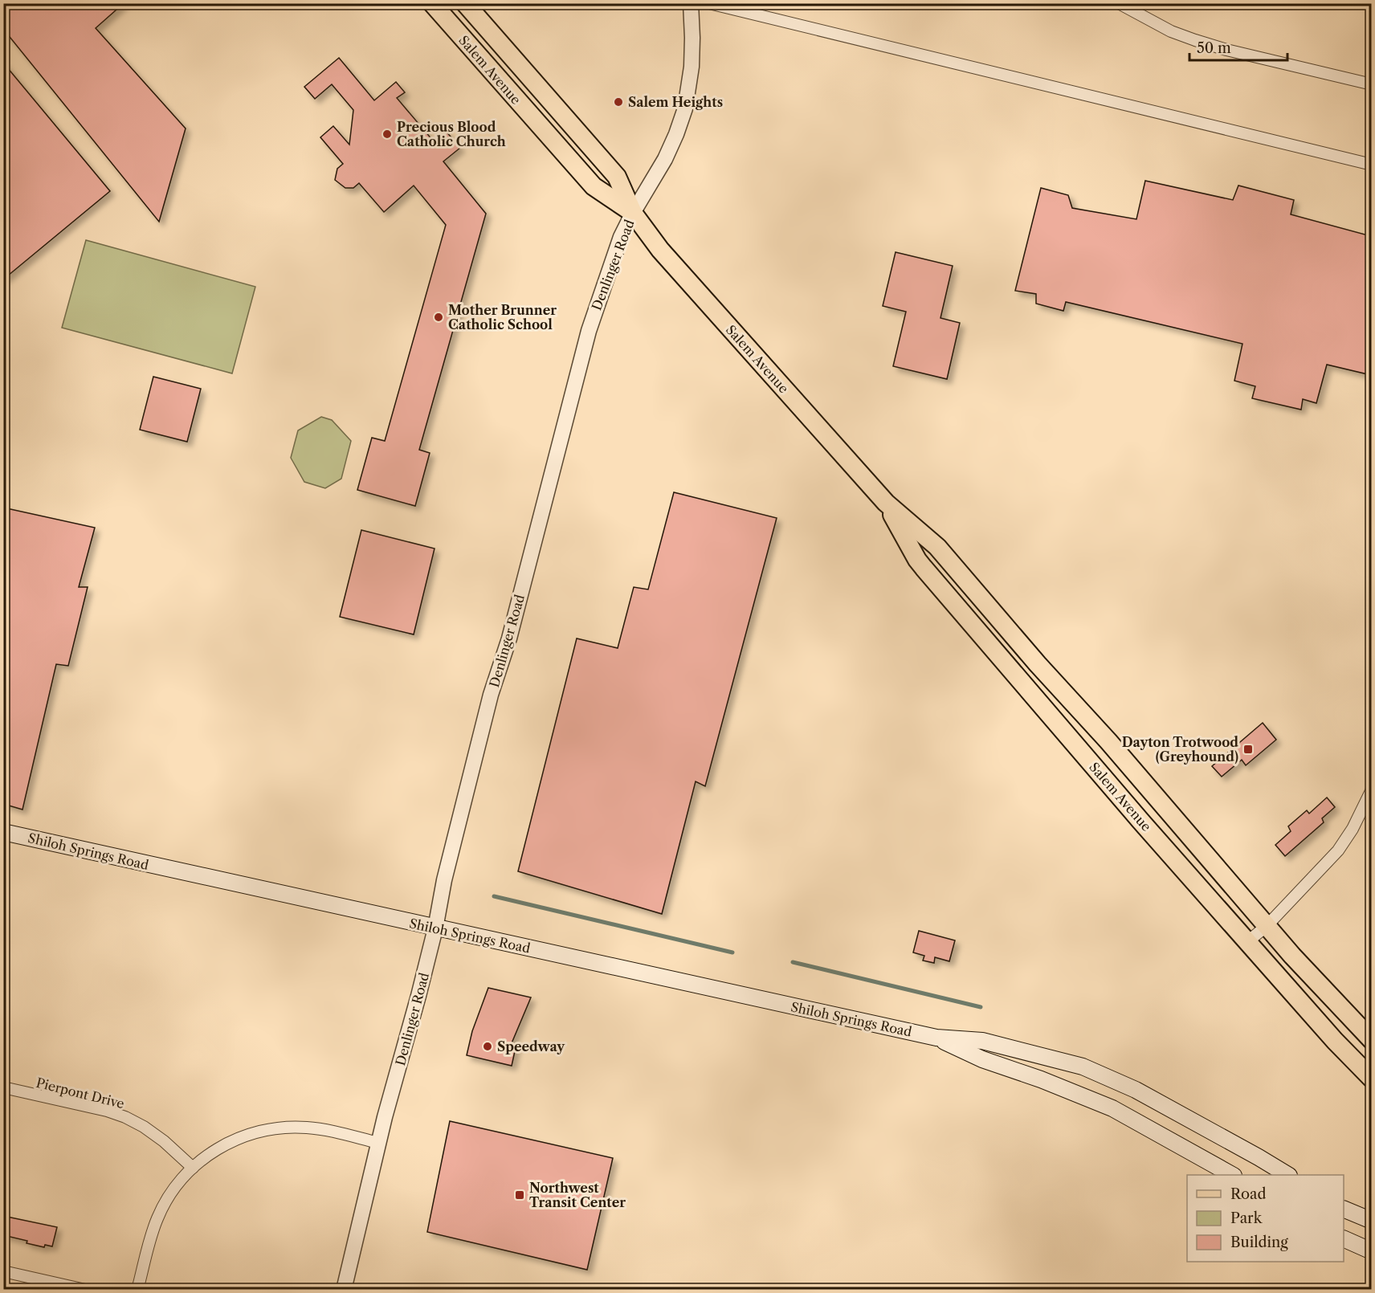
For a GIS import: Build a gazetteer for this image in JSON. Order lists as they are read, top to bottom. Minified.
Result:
{"streets":{"main road":["Salem Avenue","Shiloh Springs Road"],"street":["Denlinger Road","Pierpont Drive"]},"crossings":[["Salem Avenue","Denlinger Road"],["Denlinger Road","Shiloh Springs Road"]],"places":{"other":["Salem Heights","Precious Blood Catholic Church","Mother Brunner Catholic School","Speedway"],"transit":["Dayton Trotwood (Greyhound)","Northwest Transit Center"]},"legend":["Road","Park","Building"],"scale_bar":"50 m"}
